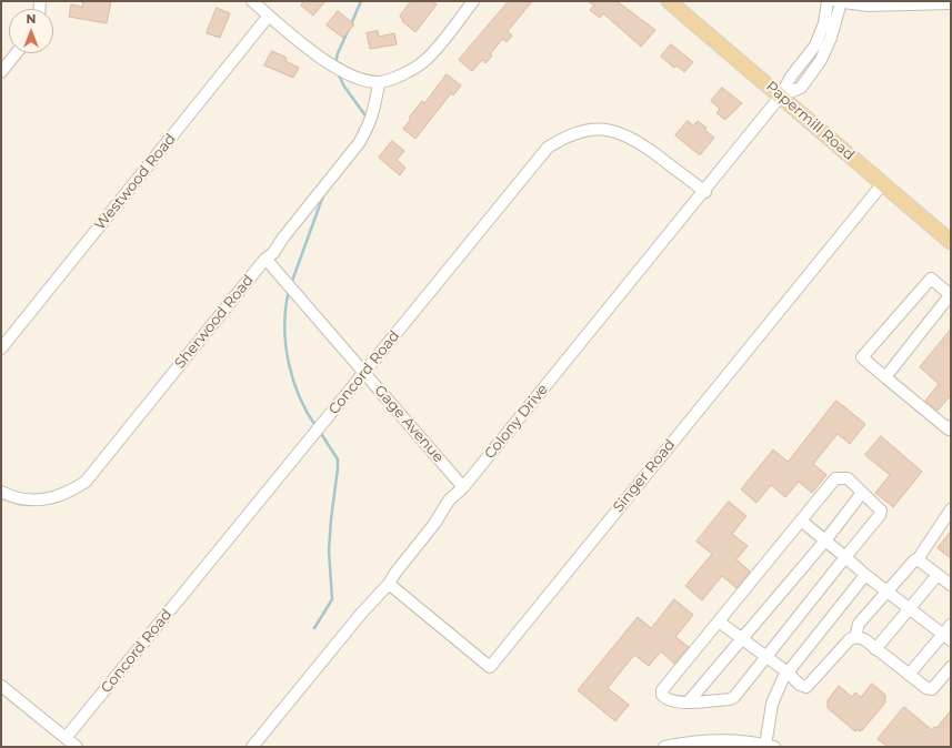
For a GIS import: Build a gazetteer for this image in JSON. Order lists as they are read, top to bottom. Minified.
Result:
{"streets":{"main road":["Papermill Road"],"street":["Westwood Road","Sherwood Road","Concord Road","Colony Drive","Gage Avenue","Singer Road"]},"crossings":[["Papermill Road","Colony Drive"],["Papermill Road","Singer Road"],["Sherwood Road","Gage Avenue"],["Concord Road","Colony Drive"],["Concord Road","Gage Avenue"],["Colony Drive","Gage Avenue"],["Colony Drive","Singer Road"]],"north":"top"}
